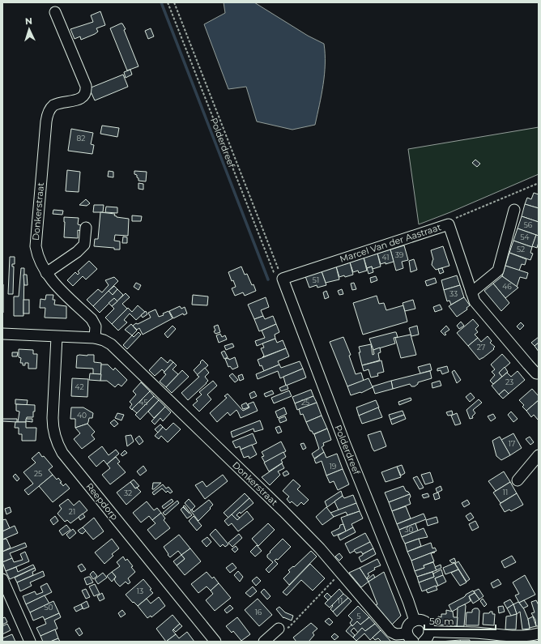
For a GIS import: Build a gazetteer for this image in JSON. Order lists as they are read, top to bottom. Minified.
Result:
{"streets":{"street":["Polderdreef","Donkerstraat","Marcel Van der Aastraat","Reepdorp"]},"crossings":[["Polderdreef","Marcel Van der Aastraat"],["Donkerstraat","Reepdorp"]],"house_numbers":["82","56","54","52","39","41","51","46","33","27","23","42","45","25","40","17","19","25","11","32","21","30","13","11","50","16","5"],"scale_bar":"50 m","north":"top"}
